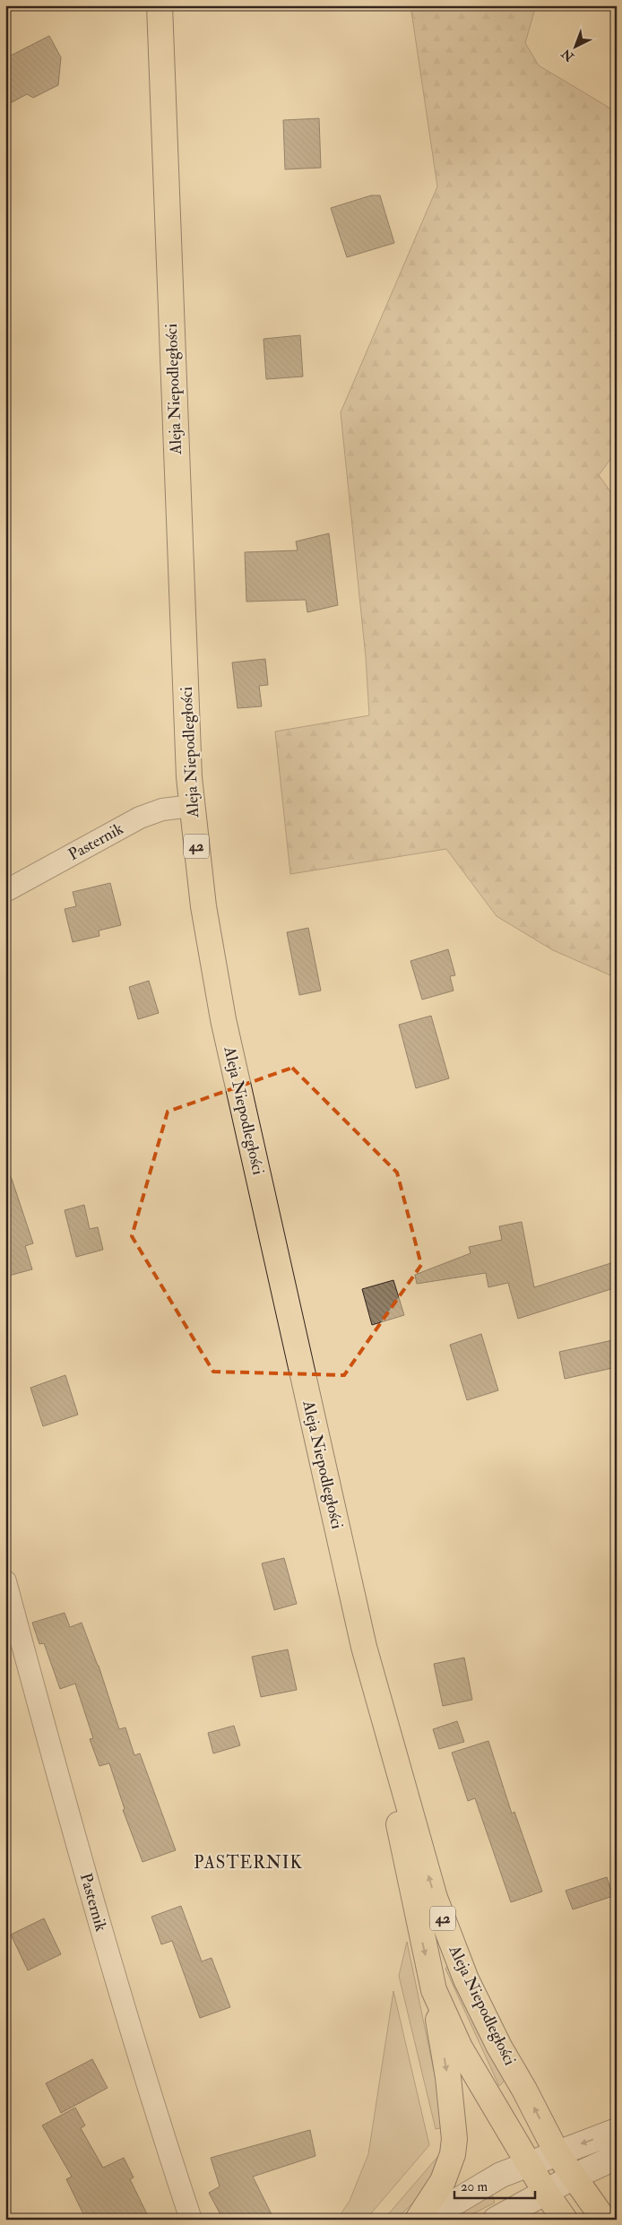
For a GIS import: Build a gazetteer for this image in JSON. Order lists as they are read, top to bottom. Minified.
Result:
{"streets":{"main road":["Aleja Niepodległości","42"],"street":["Pasternik"]},"crossings":[["Aleja Niepodległości","Pasternik"],["Aleja Niepodległości","42"]],"districts":["PASTERNIK"],"scale_bar":"20 m","north":"bottom left"}
